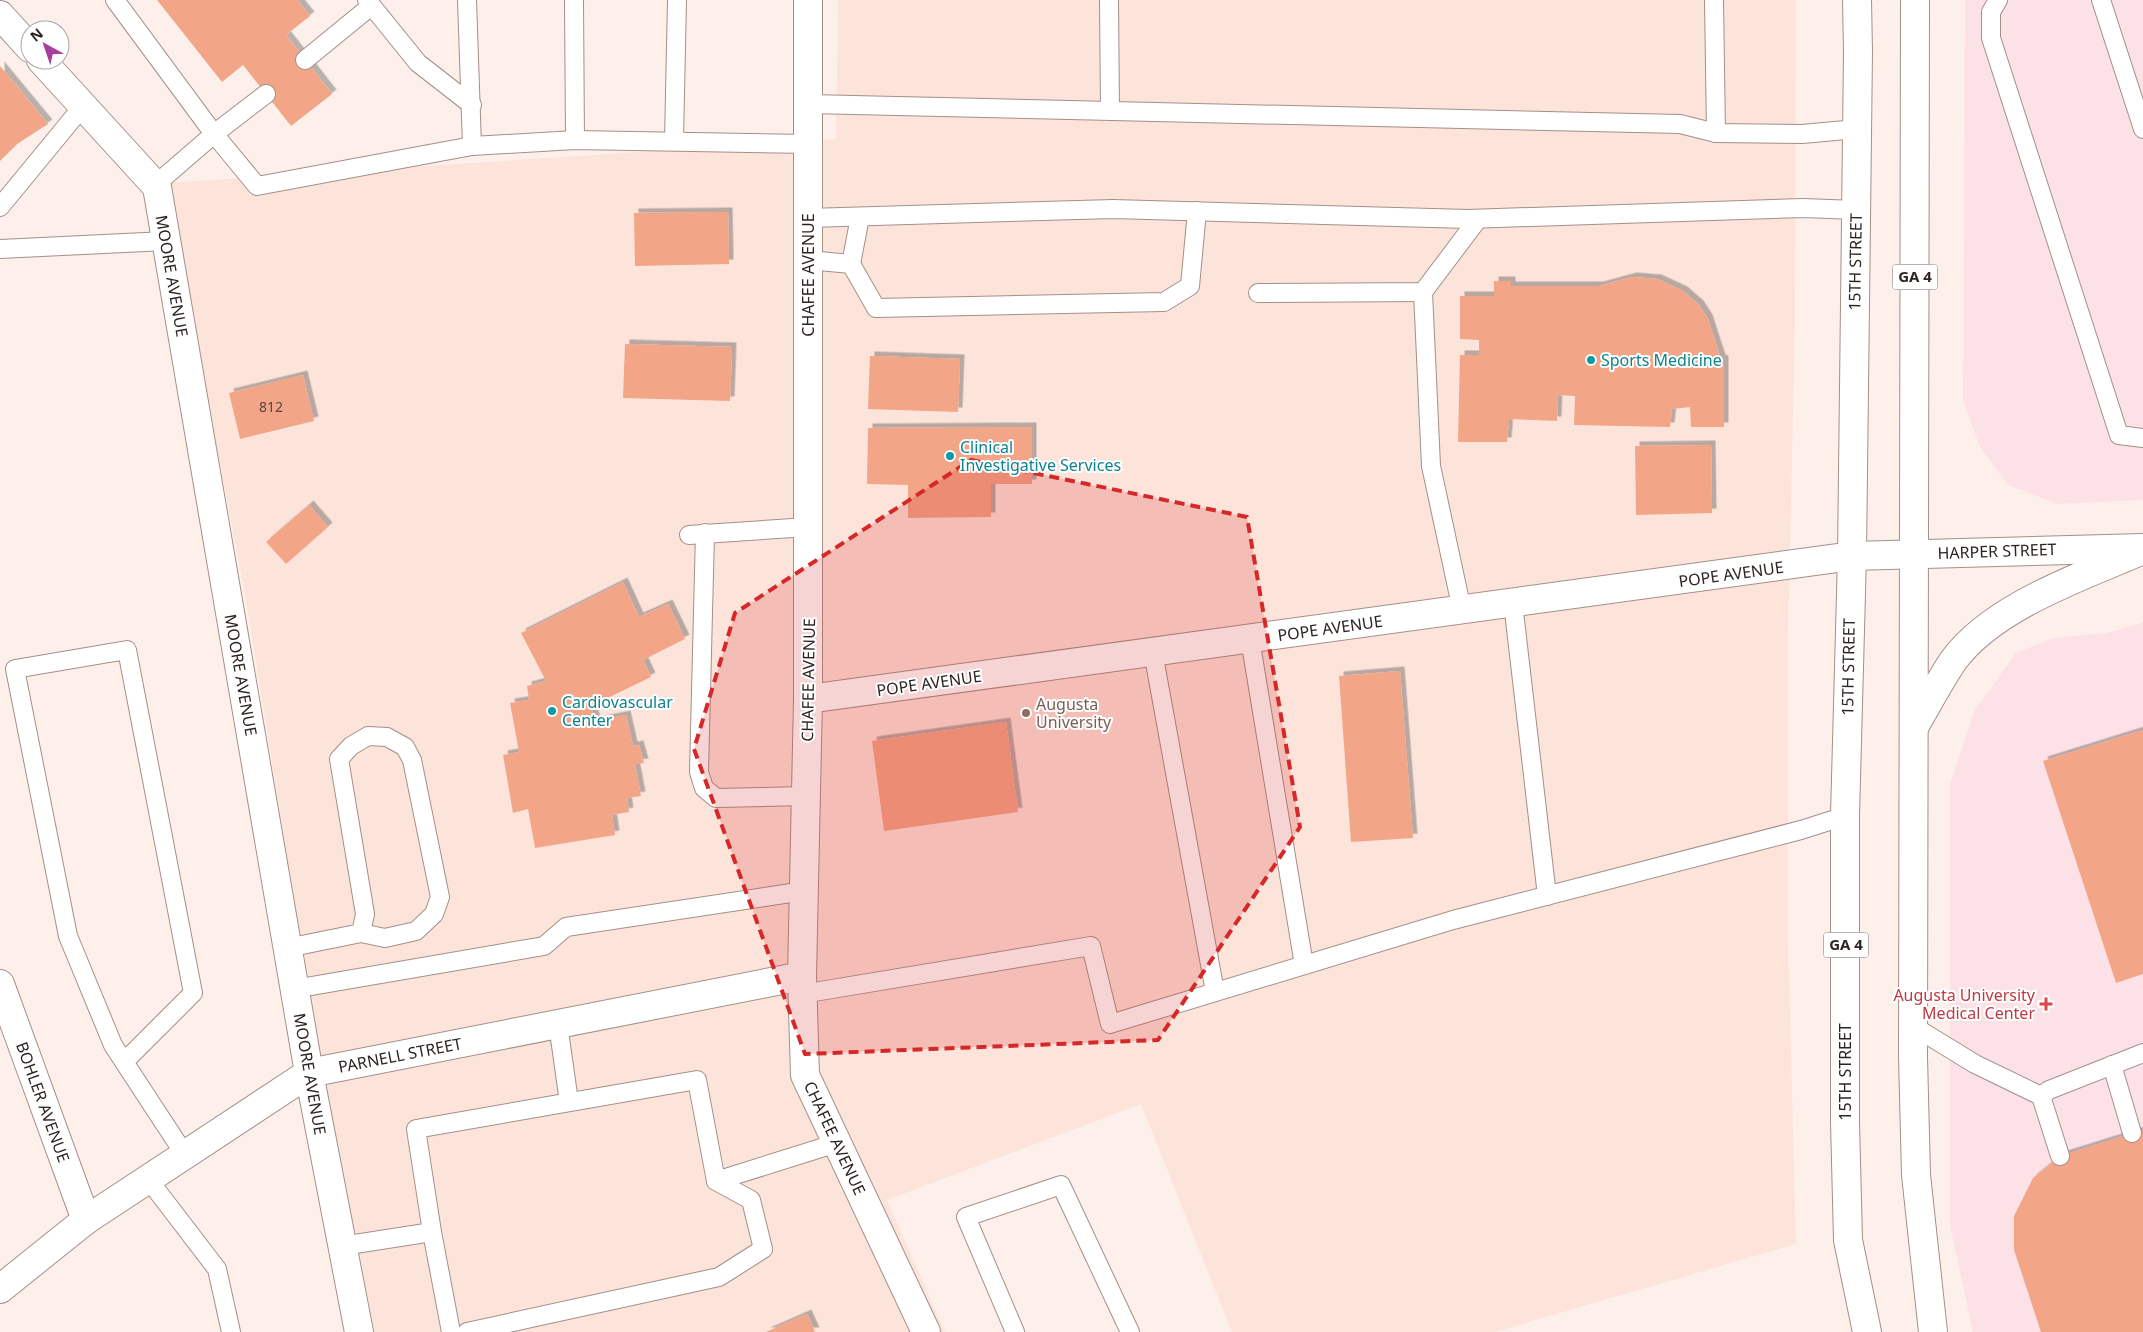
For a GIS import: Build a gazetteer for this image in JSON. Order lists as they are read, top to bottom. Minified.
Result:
{"streets":{"street":["15TH STREET","CHAFEE AVENUE","MOORE AVENUE","GA 4","HARPER STREET","POPE AVENUE","PARNELL STREET","BOHLER AVENUE"]},"crossings":[["15TH STREET","HARPER STREET"],["15TH STREET","POPE AVENUE"],["CHAFEE AVENUE","POPE AVENUE"],["CHAFEE AVENUE","PARNELL STREET"],["MOORE AVENUE","PARNELL STREET"],["GA 4","HARPER STREET"],["HARPER STREET","POPE AVENUE"],["PARNELL STREET","BOHLER AVENUE"]],"places":{"other":["Sports Medicine","Clinical Investigative Services","Cardiovascular Center","Augusta University"],"health":["Augusta University Medical Center"]},"house_numbers":["812"],"north":"top left"}
